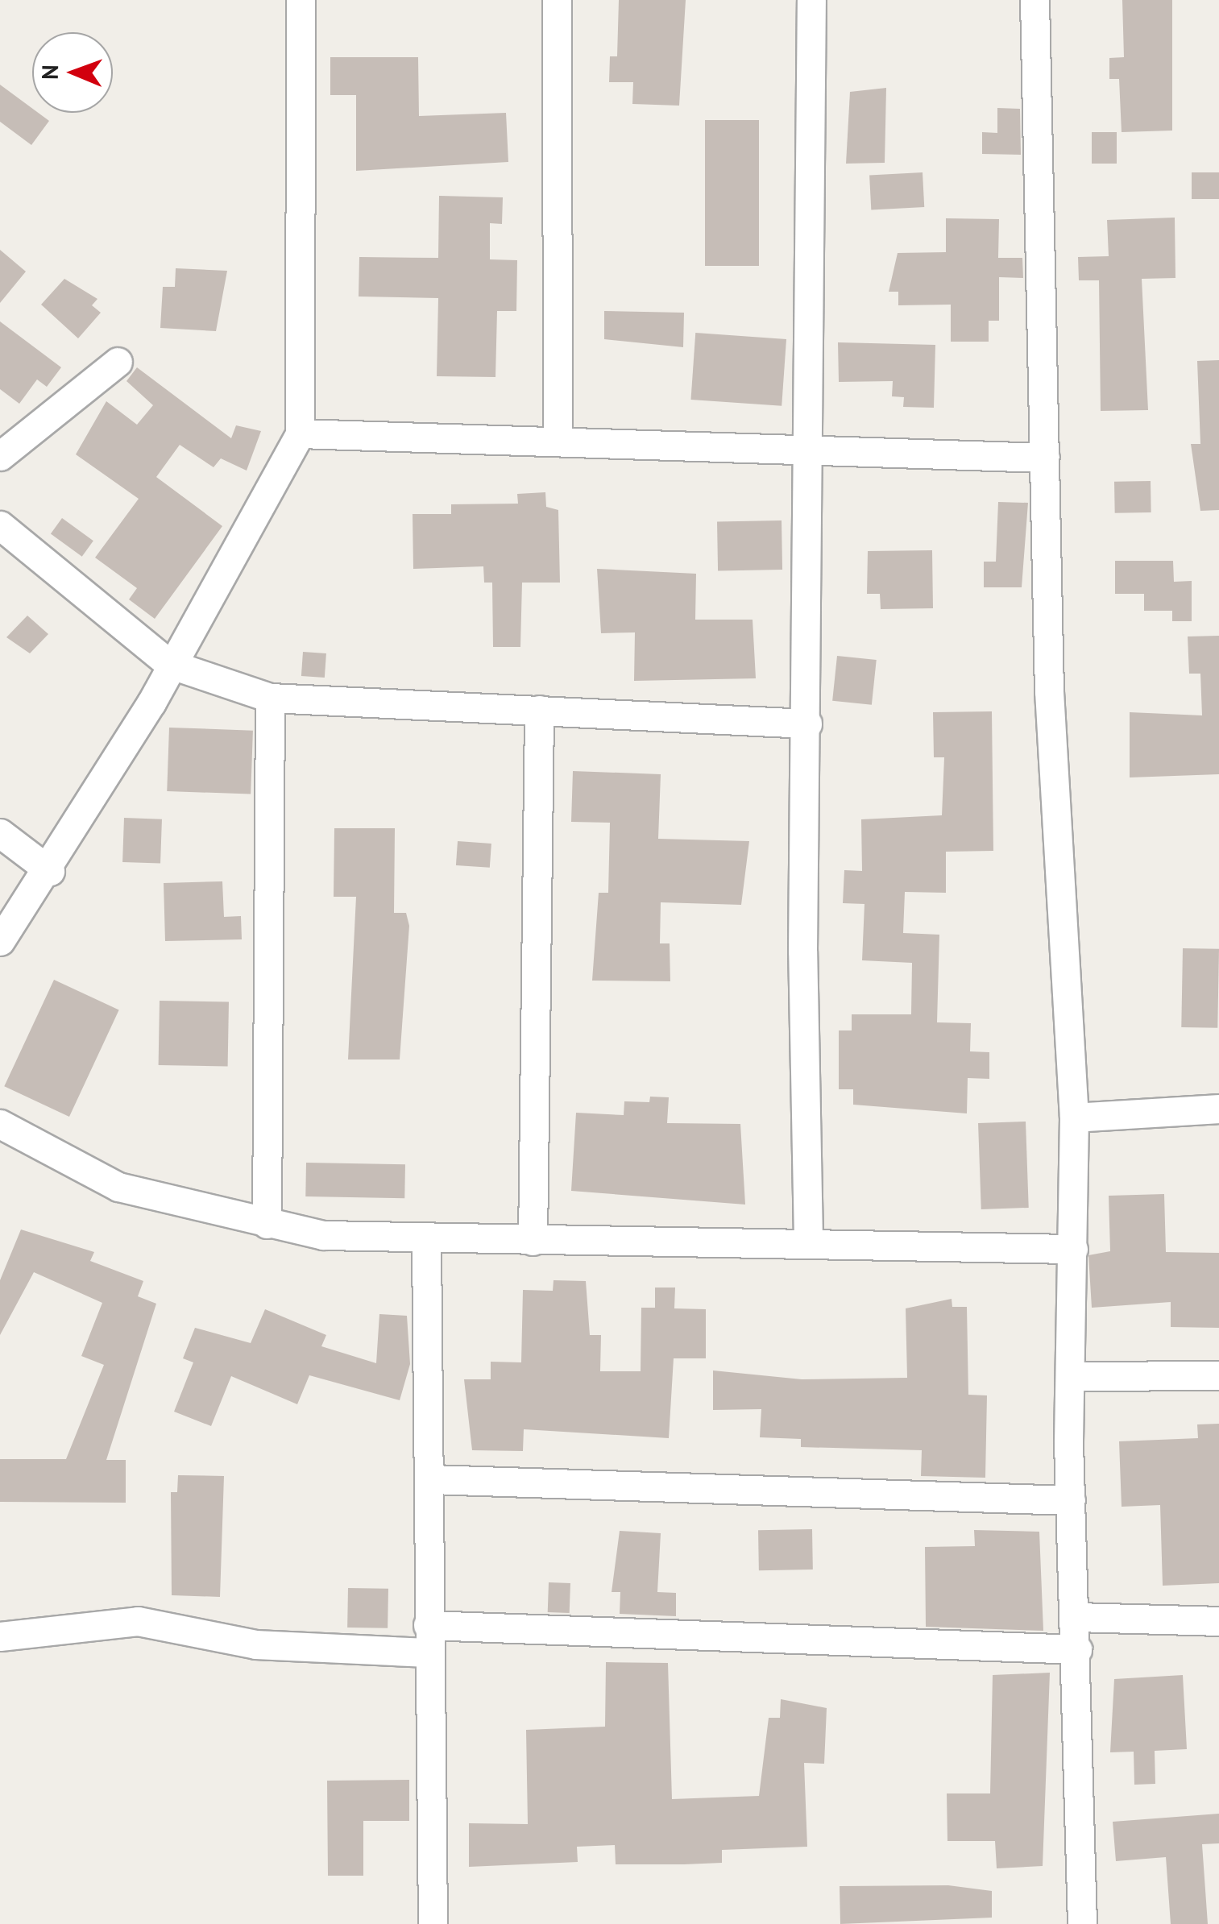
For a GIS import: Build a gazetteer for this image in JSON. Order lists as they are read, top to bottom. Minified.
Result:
{"north":"left"}
